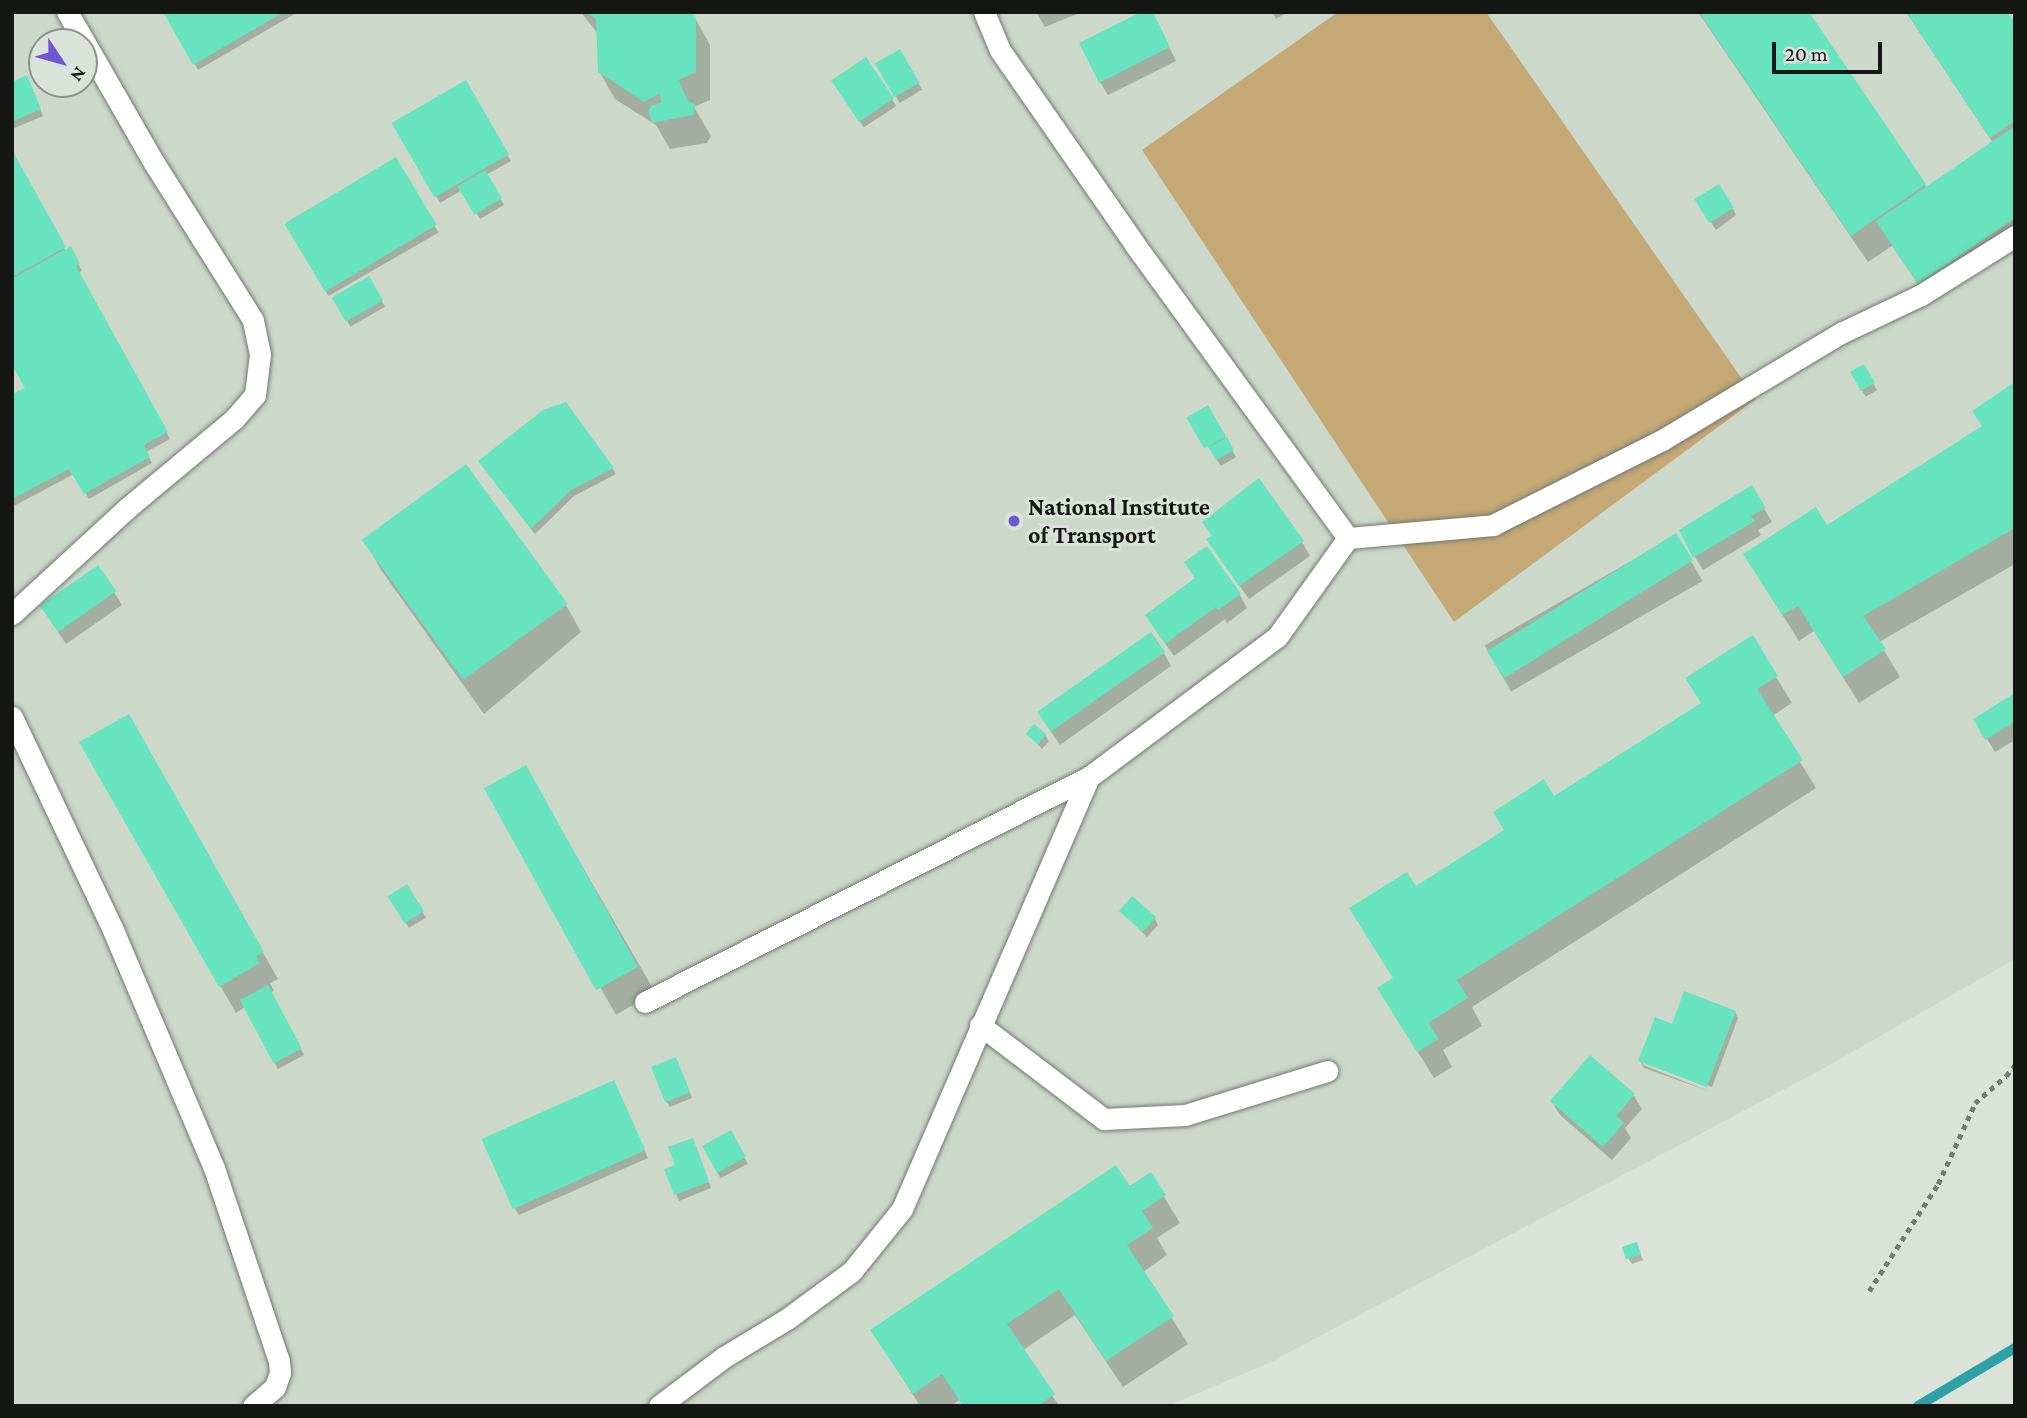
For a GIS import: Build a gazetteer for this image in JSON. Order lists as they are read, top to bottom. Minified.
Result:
{"places":["National Institute of Transport"],"scale_bar":"20 m","north":"bottom right"}
